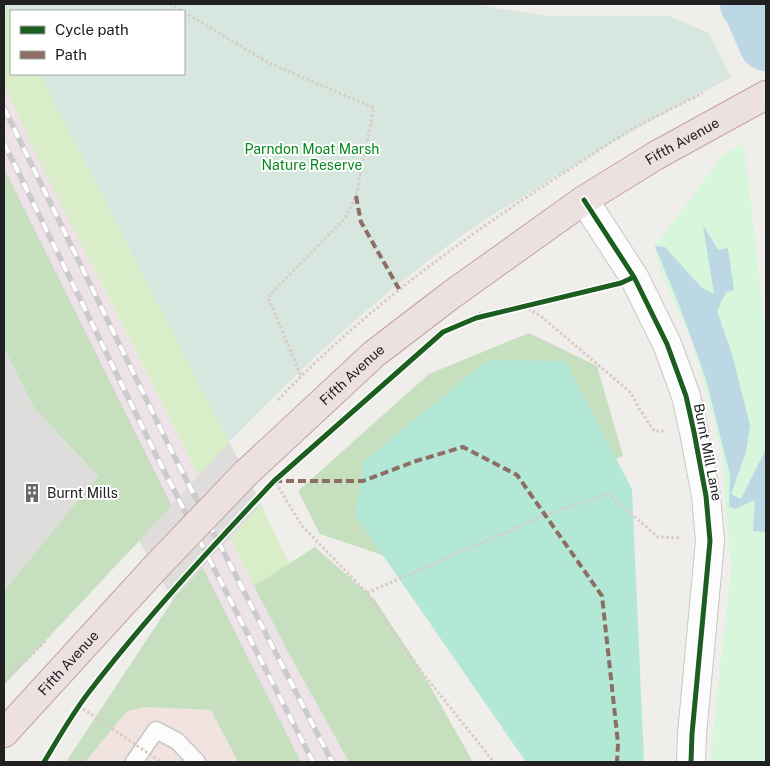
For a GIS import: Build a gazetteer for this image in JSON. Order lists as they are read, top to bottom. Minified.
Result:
{"streets":{"highway":["Fifth Avenue"],"street":["Burnt Mill Lane"]},"crossings":[["Fifth Avenue","Burnt Mill Lane"]],"parks":["Parndon Moat Marsh Nature Reserve"],"places":{"building":["Burnt Mills"]},"legend":["Cycle path","Path"]}
